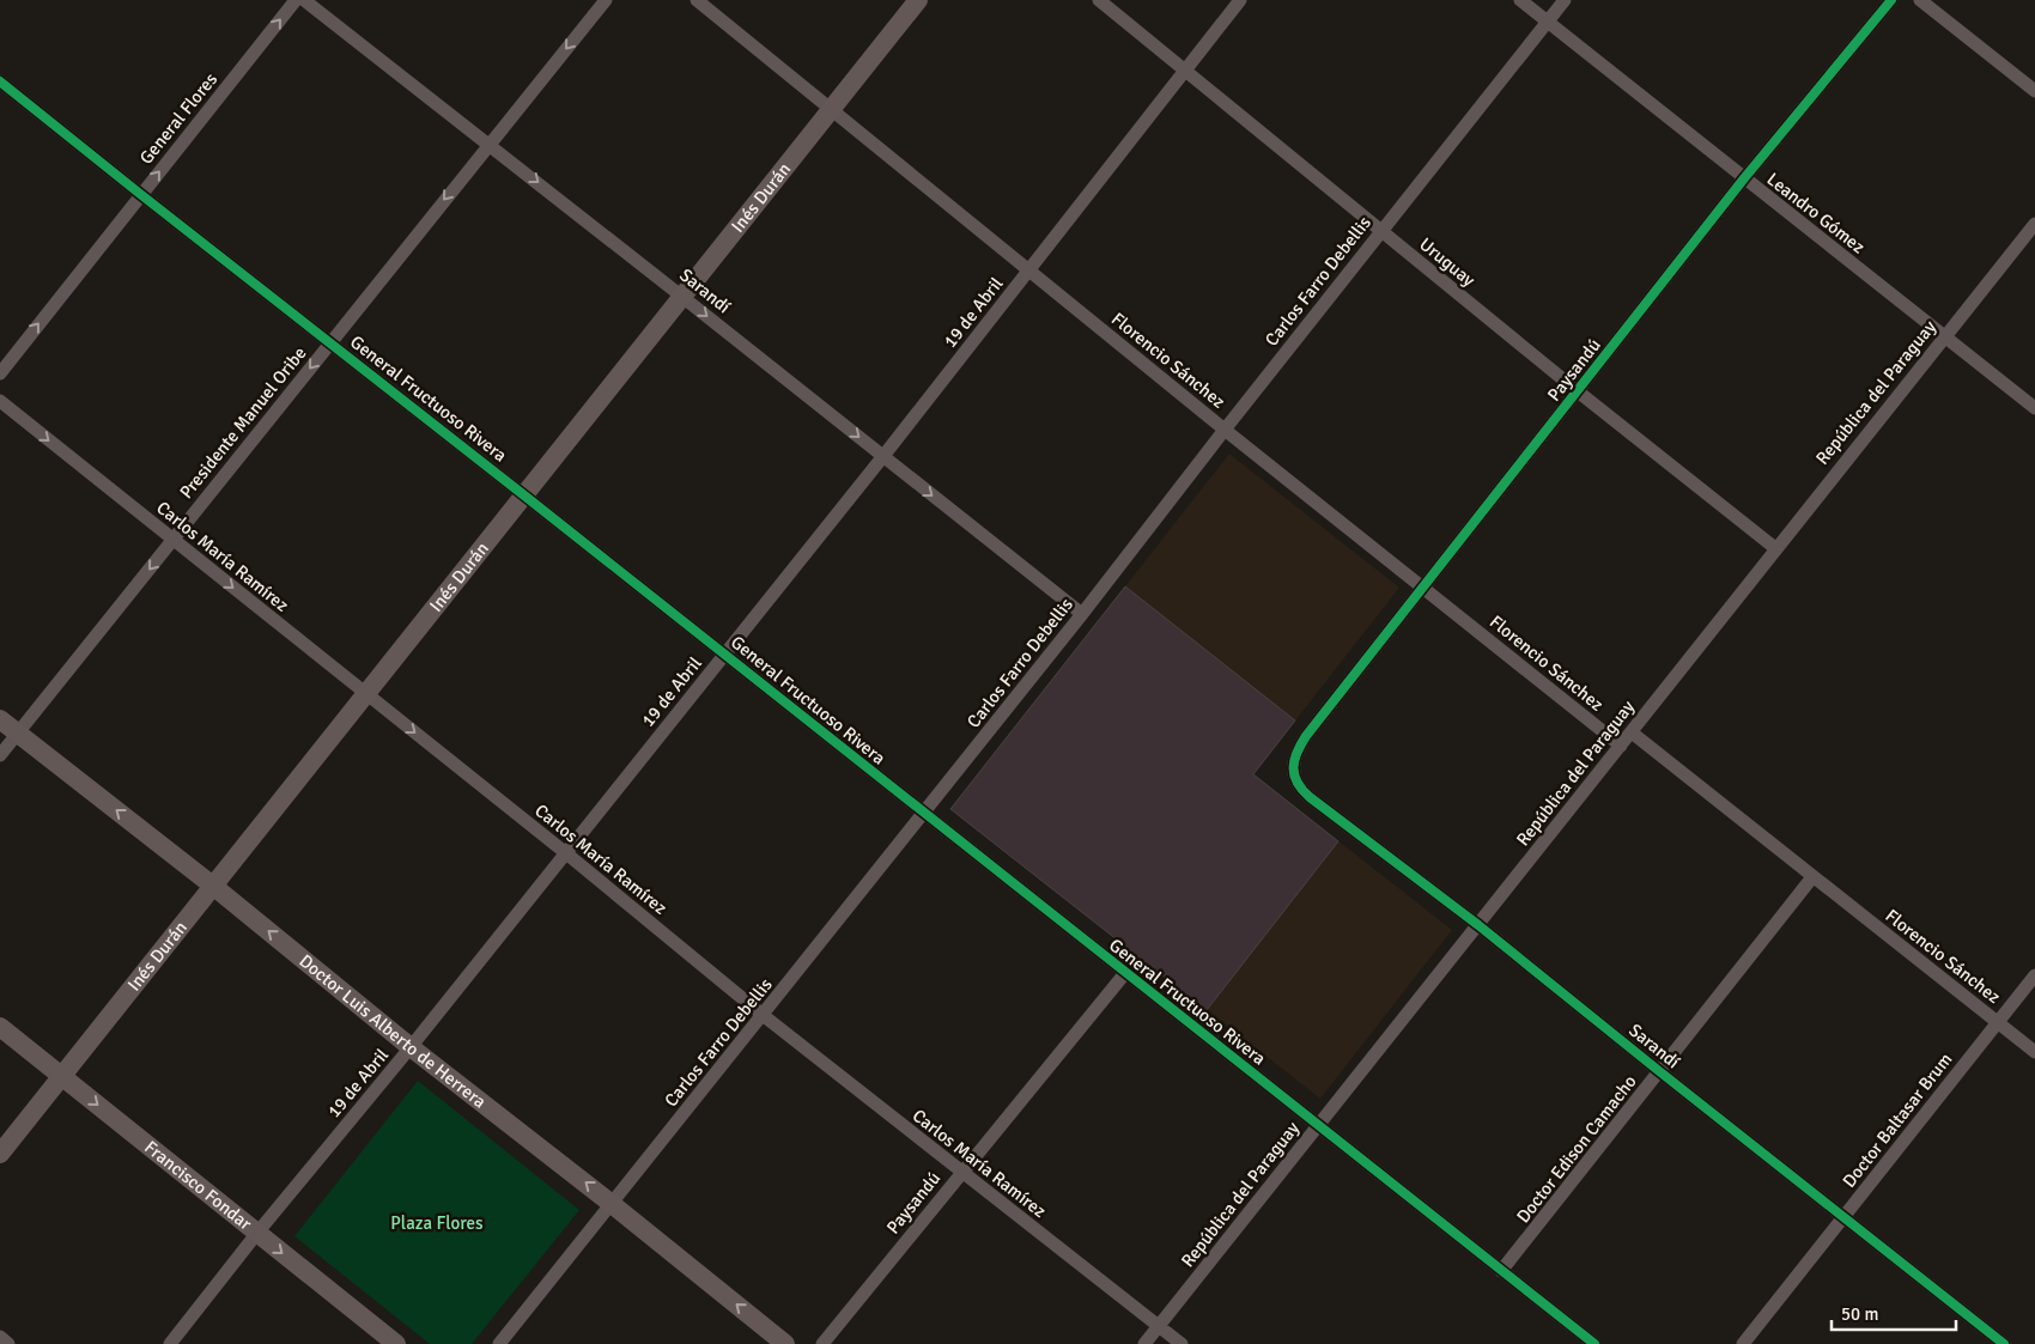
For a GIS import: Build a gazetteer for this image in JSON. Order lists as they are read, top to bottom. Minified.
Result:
{"streets":{"street":["General Flores","Inés Durán","Leandro Gómez","Uruguay","Carlos Farro Debellis","Sarandí","19 de Abril","Florencio Sánchez","Paysandú","República del Paraguay","General Fructuoso Rivera","Presidente Manuel Oribe","Carlos María Ramírez","Doctor Luis Alberto de Herrera","Doctor Baltasar Brum","Doctor Edison Camacho","Francisco Fondar"]},"crossings":[["General Flores","General Fructuoso Rivera"],["Inés Durán","Sarandí"],["Inés Durán","Florencio Sánchez"],["Inés Durán","General Fructuoso Rivera"],["Inés Durán","Carlos María Ramírez"],["Inés Durán","Doctor Luis Alberto de Herrera"],["Inés Durán","Francisco Fondar"],["Leandro Gómez","Carlos Farro Debellis"],["Leandro Gómez","Paysandú"],["Leandro Gómez","República del Paraguay"],["Uruguay","Carlos Farro Debellis"],["Uruguay","19 de Abril"],["Uruguay","Paysandú"],["Uruguay","República del Paraguay"],["Carlos Farro Debellis","Sarandí"],["Carlos Farro Debellis","Florencio Sánchez"],["Carlos Farro Debellis","General Fructuoso Rivera"],["Carlos Farro Debellis","Carlos María Ramírez"],["Carlos Farro Debellis","Doctor Luis Alberto de Herrera"],["Sarandí","19 de Abril"],["Sarandí","Paysandú"],["Sarandí","República del Paraguay"],["Sarandí","Presidente Manuel Oribe"],["Sarandí","Doctor Baltasar Brum"],["Sarandí","Doctor Edison Camacho"],["19 de Abril","Florencio Sánchez"],["19 de Abril","General Fructuoso Rivera"],["19 de Abril","Carlos María Ramírez"],["19 de Abril","Doctor Luis Alberto de Herrera"],["19 de Abril","Francisco Fondar"],["Florencio Sánchez","Paysandú"],["Florencio Sánchez","República del Paraguay"],["Florencio Sánchez","Doctor Baltasar Brum"],["Florencio Sánchez","Doctor Edison Camacho"],["Paysandú","General Fructuoso Rivera"],["Paysandú","Carlos María Ramírez"],["República del Paraguay","General Fructuoso Rivera"],["República del Paraguay","Carlos María Ramírez"],["General Fructuoso Rivera","Presidente Manuel Oribe"],["General Fructuoso Rivera","Doctor Edison Camacho"],["Presidente Manuel Oribe","Carlos María Ramírez"],["Presidente Manuel Oribe","Doctor Luis Alberto de Herrera"]],"one_way":["General Flores","Sarandí","Presidente Manuel Oribe","Carlos María Ramírez","Doctor Luis Alberto de Herrera","Francisco Fondar"],"parks":["Plaza Flores"],"scale_bar":"50 m"}
